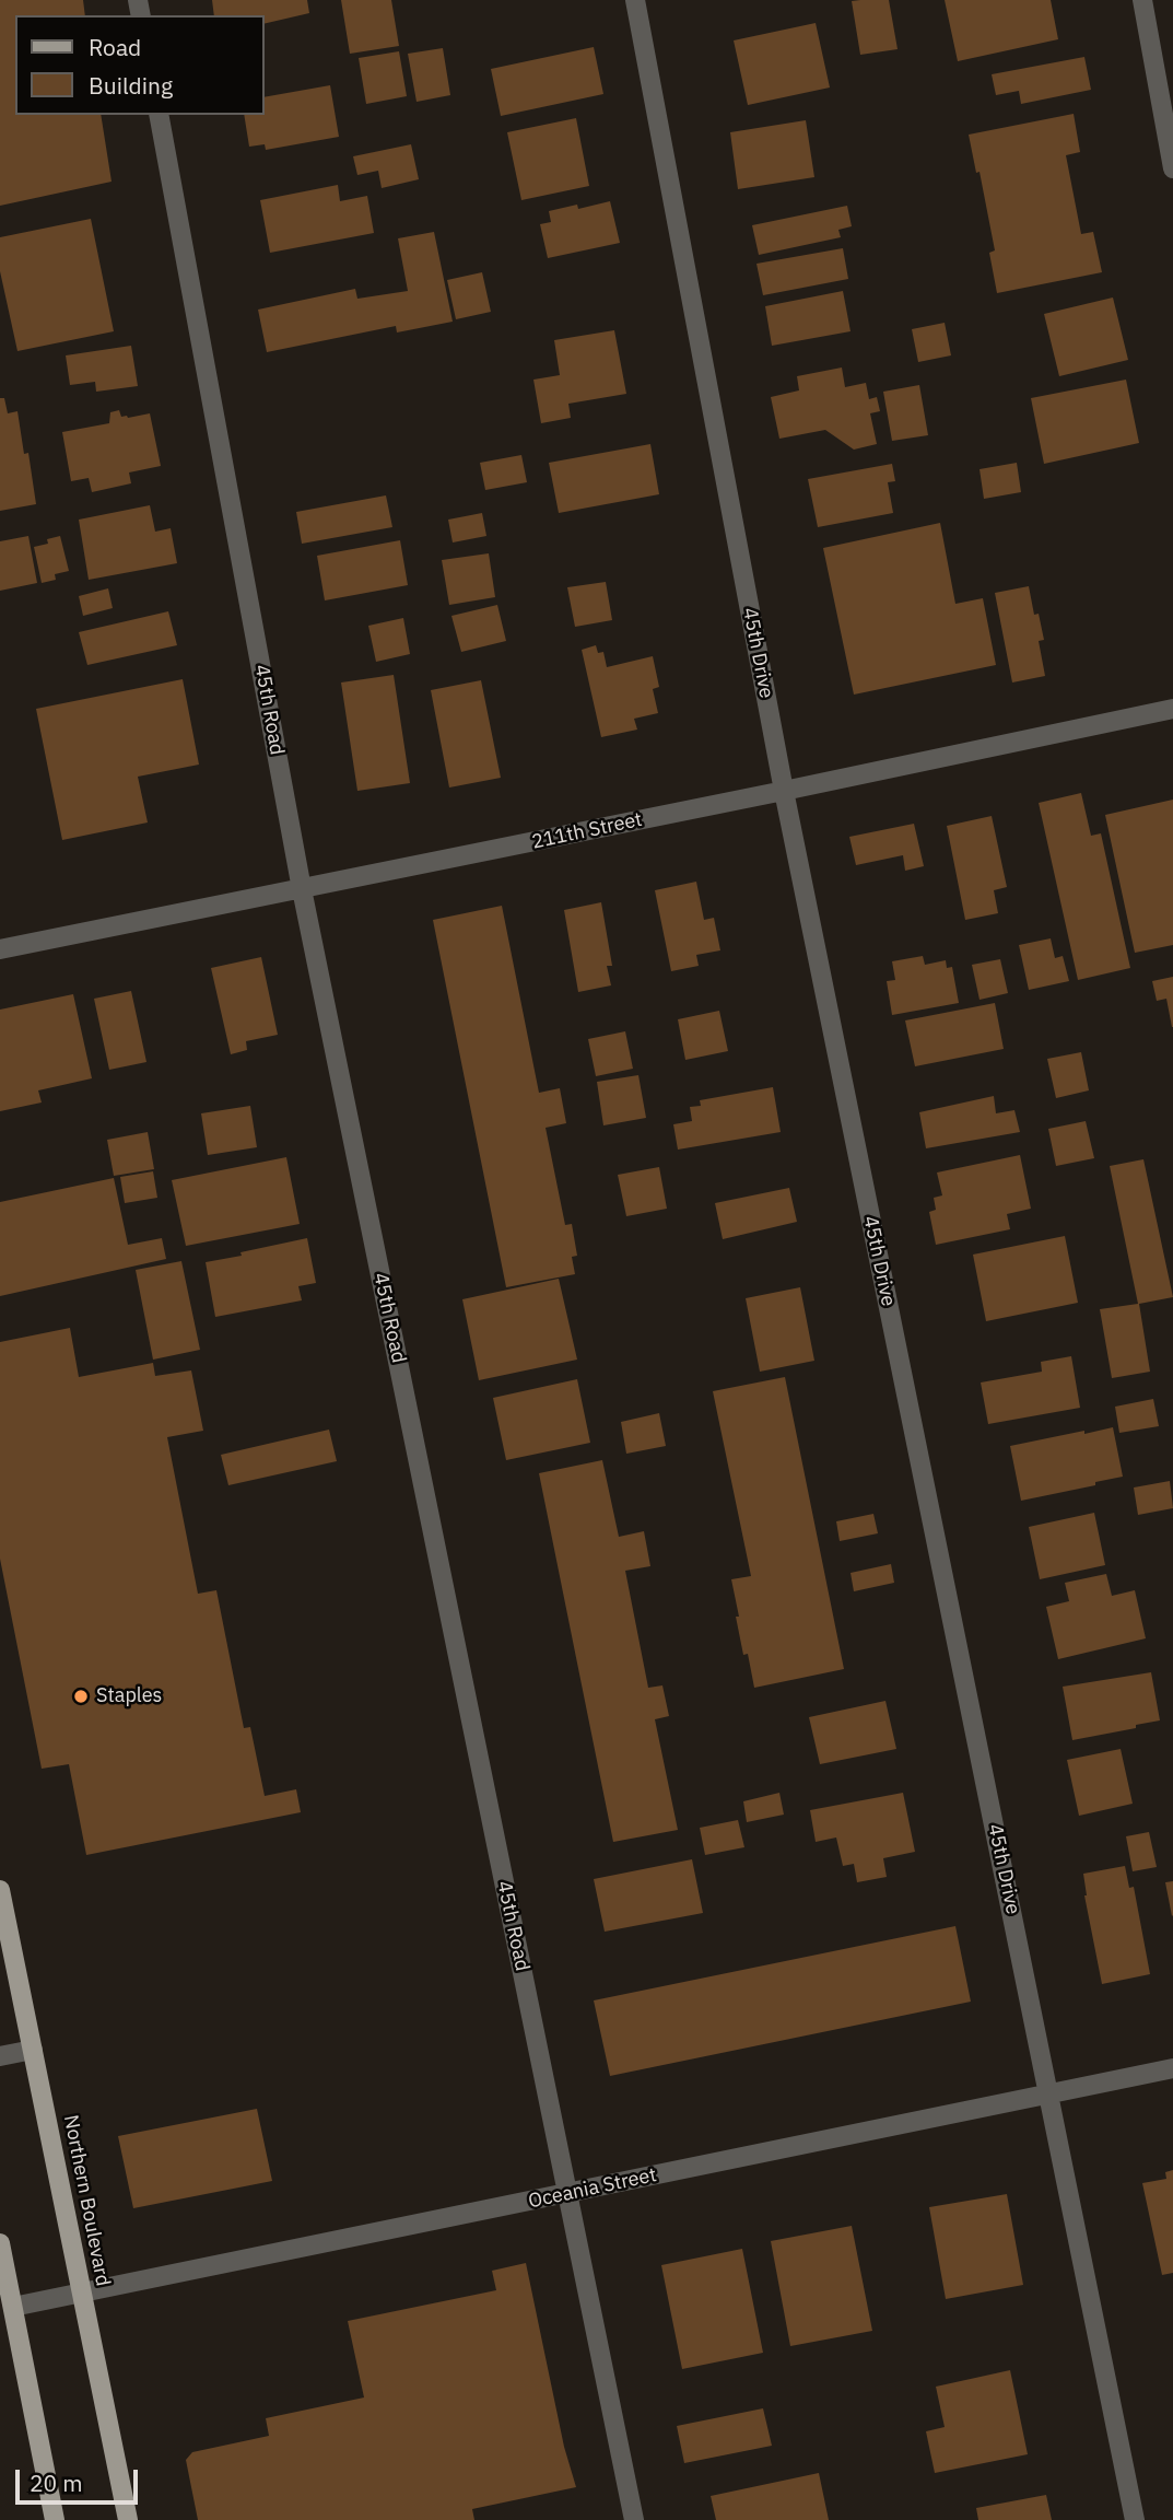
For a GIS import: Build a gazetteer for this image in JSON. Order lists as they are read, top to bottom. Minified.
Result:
{"streets":{"main road":["Northern Boulevard"],"street":["45th Drive","45th Road","211th Street","Oceania Street"]},"crossings":[["45th Drive","211th Street"],["45th Drive","Oceania Street"],["45th Road","211th Street"],["45th Road","Oceania Street"],["Oceania Street","Northern Boulevard"]],"places":["Staples"],"legend":["Road","Building"],"scale_bar":"20 m"}
